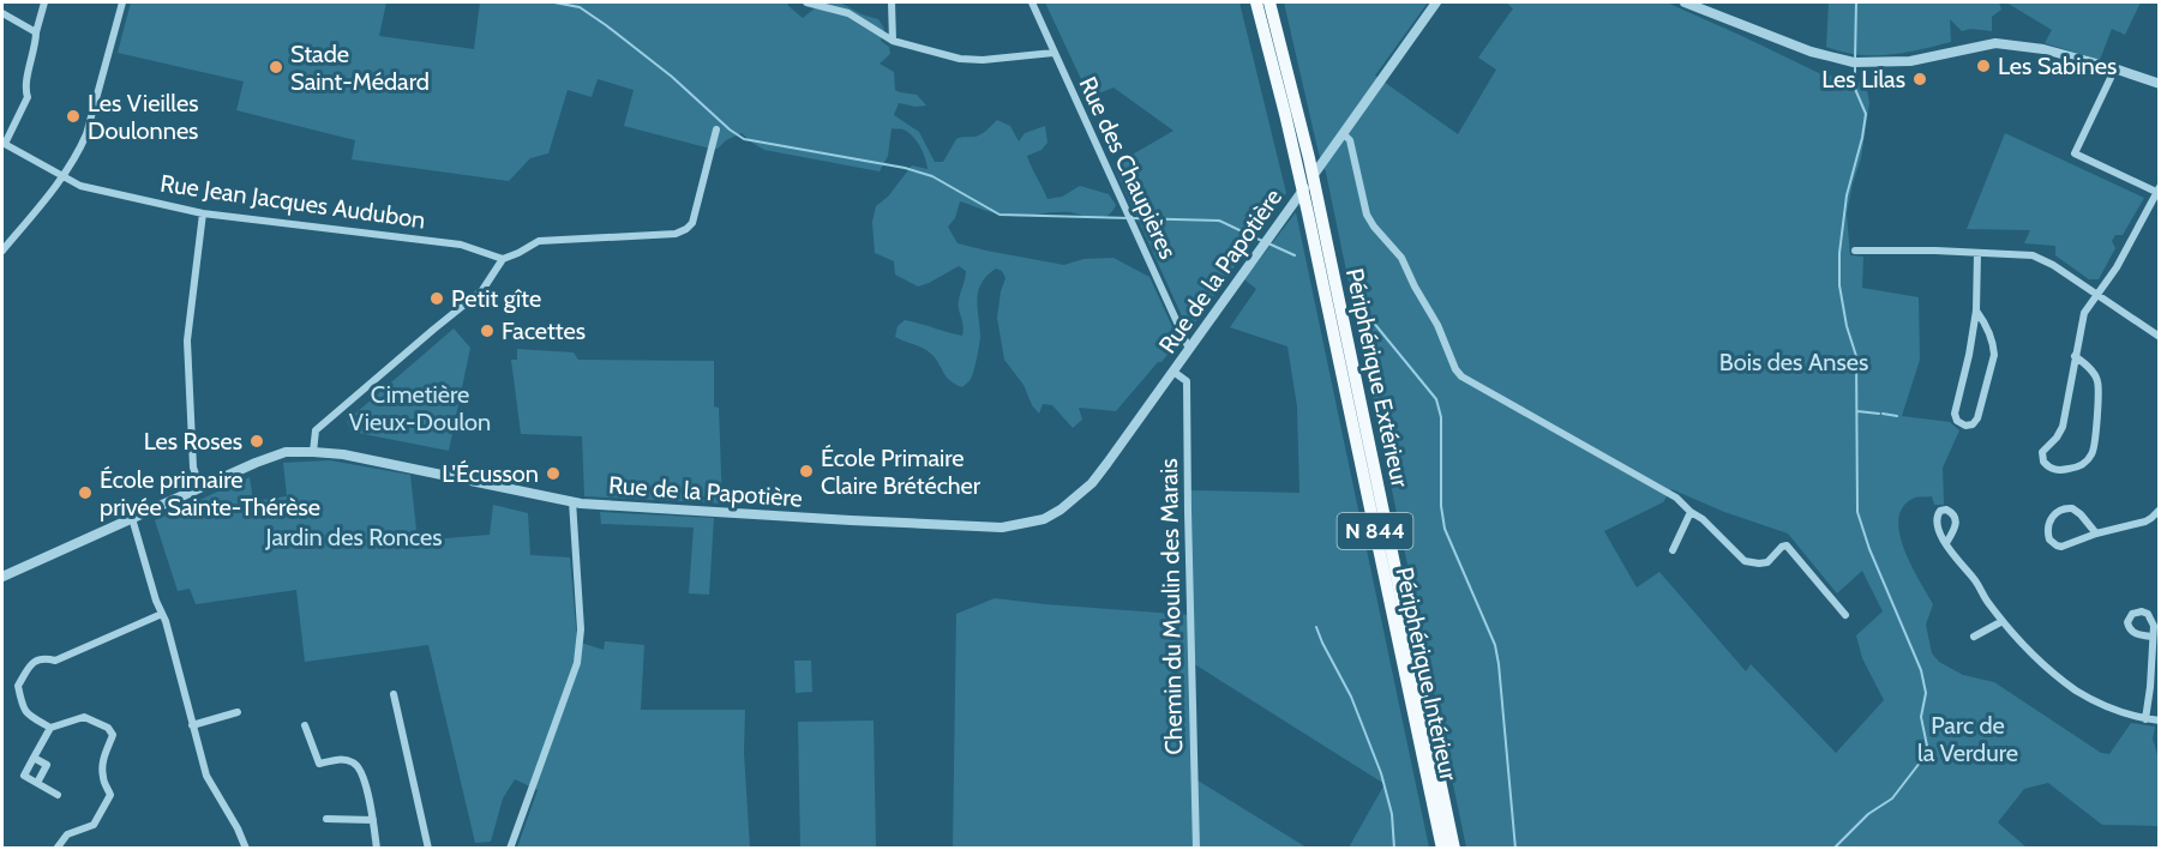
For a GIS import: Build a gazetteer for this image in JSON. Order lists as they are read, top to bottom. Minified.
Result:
{"streets":{"highway":["Périphérique Extérieur","N 844","Périphérique Intérieur"],"street":["Rue des Chaupières","Rue Jean Jacques Audubon","Rue de la Papotière","Chemin du Moulin des Marais"]},"crossings":[["Rue des Chaupières","Rue de la Papotière"],["Rue de la Papotière","Chemin du Moulin des Marais"],["Périphérique Extérieur","Périphérique Intérieur"],["N 844","Périphérique Intérieur"]],"parks":["Bois des Anses","Cimetière Vieux-Doulon","Jardin des Ronces","Parc de la Verdure"],"places":["Les Sabines","Stade Saint-Médard","Les Lilas","Les Vieilles Doulonnes","Petit gîte","Facettes","Les Roses","École Primaire Claire Brétécher","L'Écusson","École primaire privée Sainte-Thérèse"]}
